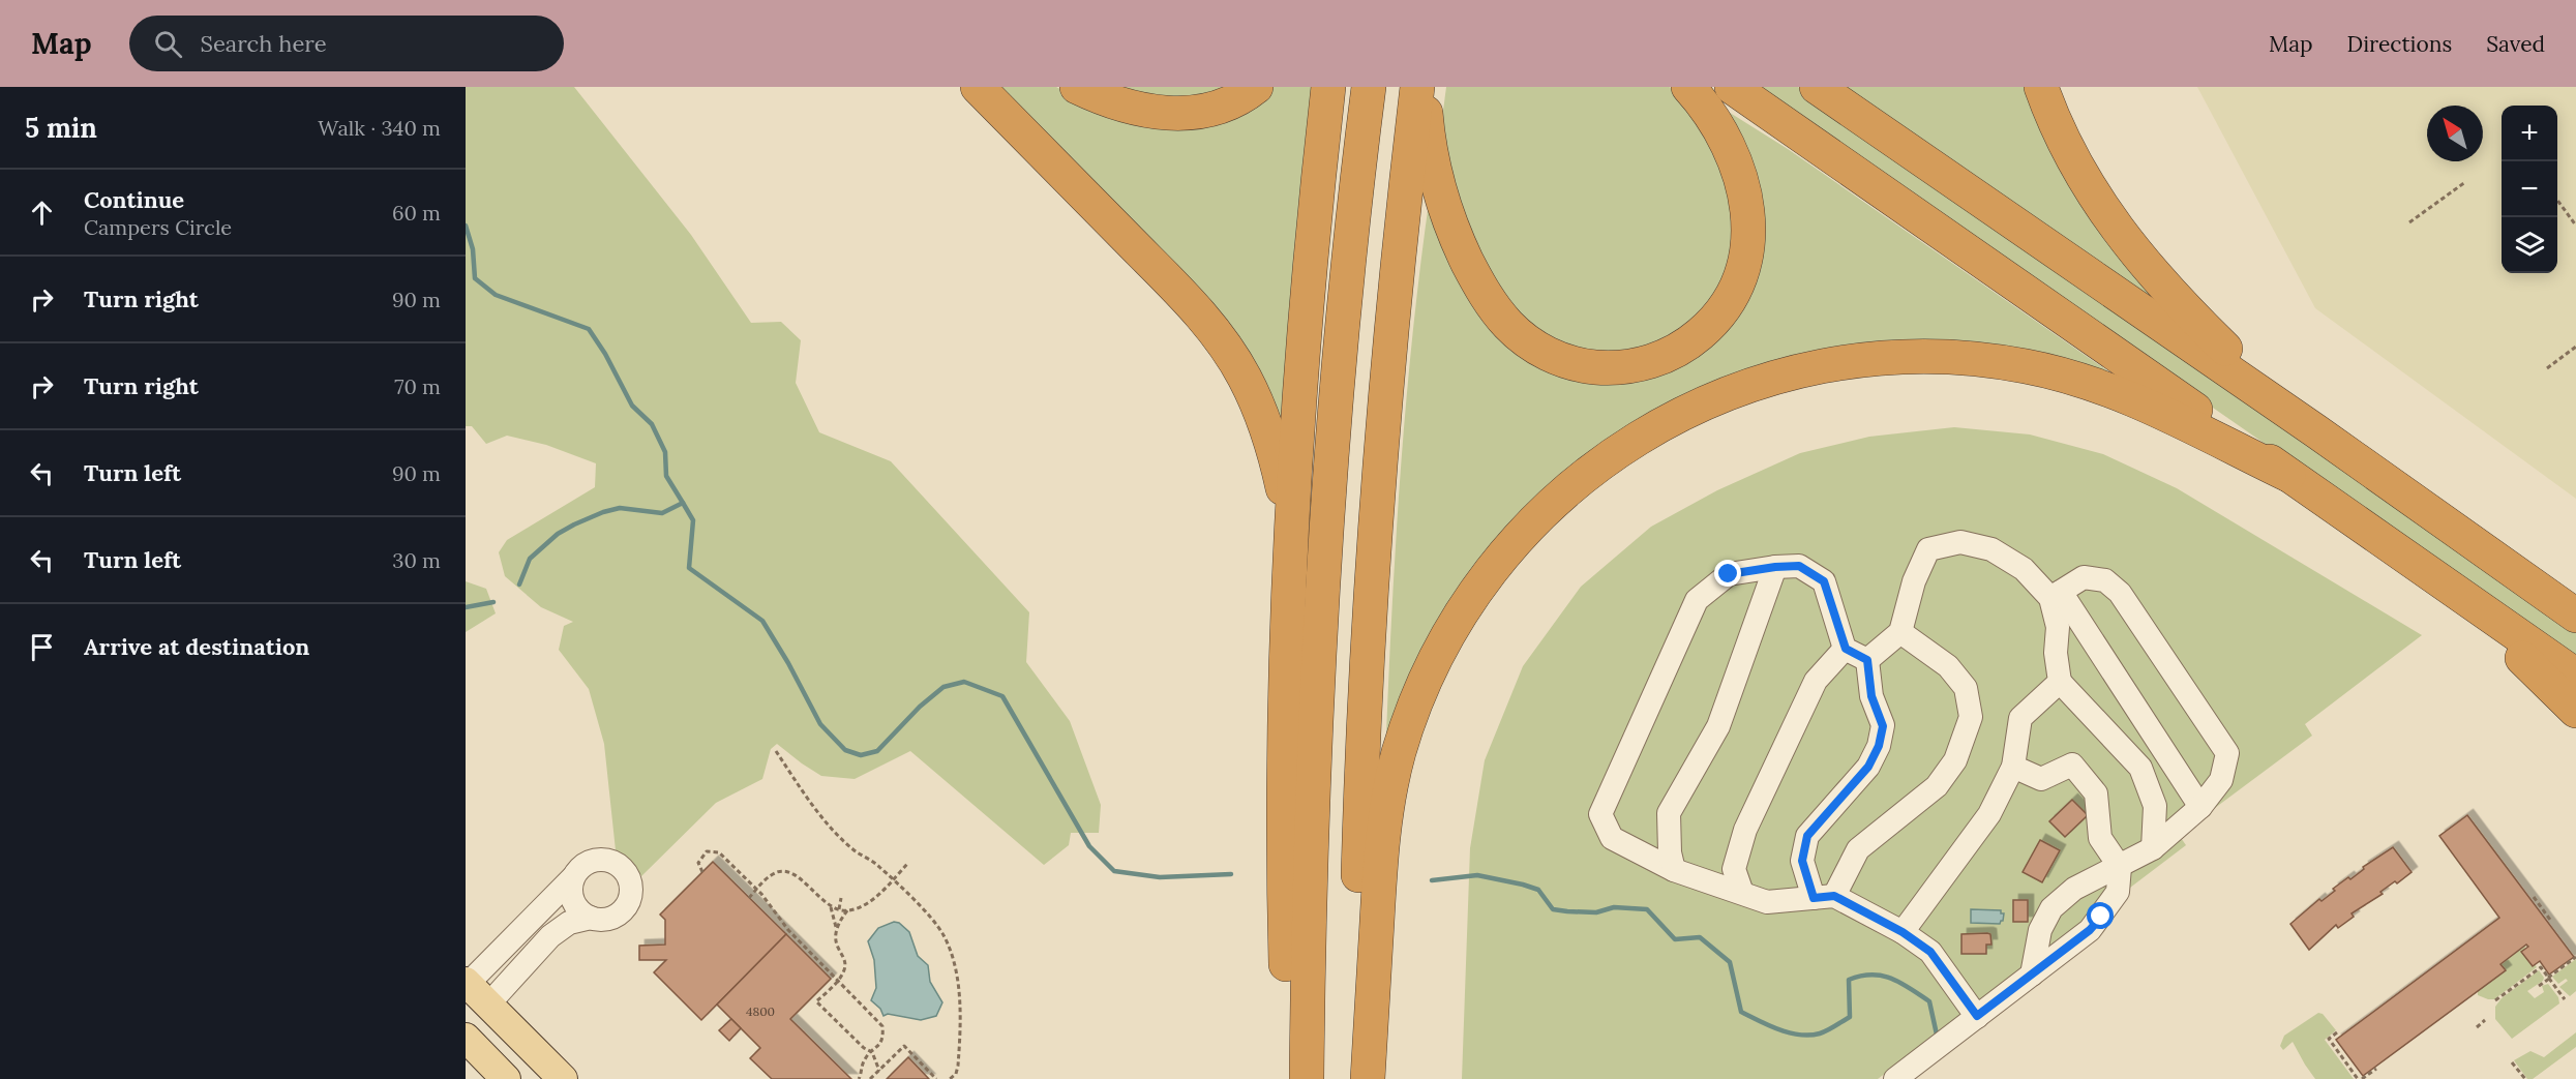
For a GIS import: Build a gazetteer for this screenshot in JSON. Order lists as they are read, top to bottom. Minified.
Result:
{"house_numbers":["4800"],"north":"top left","page":{"header":"Map","search":"Search here","nav":["Map","Directions","Saved"],"heading":["5 min","Walk · 340 m"],"map_buttons":["+","−"],"list":[["Continue","Campers Circle","60 m"],["Turn right","90 m"],["Turn right","70 m"],["Turn left","90 m"],["Turn left","30 m"],"Arrive at destination"]}}
